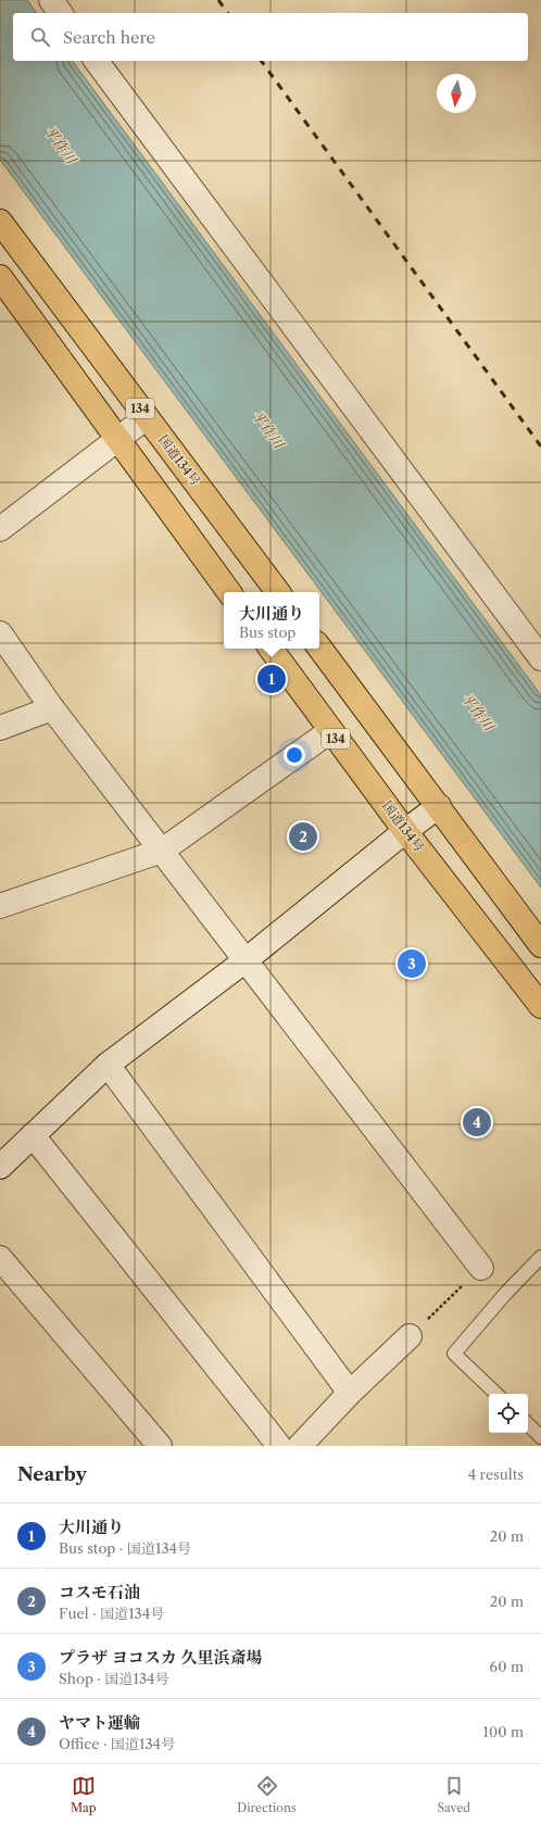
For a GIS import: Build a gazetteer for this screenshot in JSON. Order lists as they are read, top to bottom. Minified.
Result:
{"streets":{"highway":["134","国道134号"]},"water":["平作川"],"north":"bottom","page":{"search":"Search here","popup":["大川通り","Bus stop"],"pins":["1","2","3","4"],"heading":["Nearby","4 results"],"list":[{"mark":"1","name":"大川通り","note":"Bus stop · 国道134号","value":"20 m"},{"mark":"2","name":"コスモ石油","note":"Fuel · 国道134号","value":"20 m"},{"mark":"3","name":"プラザ ヨコスカ 久里浜斎場","note":"Shop · 国道134号","value":"60 m"},{"mark":"4","name":"ヤマト運輸","note":"Office · 国道134号","value":"100 m"}],"nav":["Map","Directions","Saved"]}}
